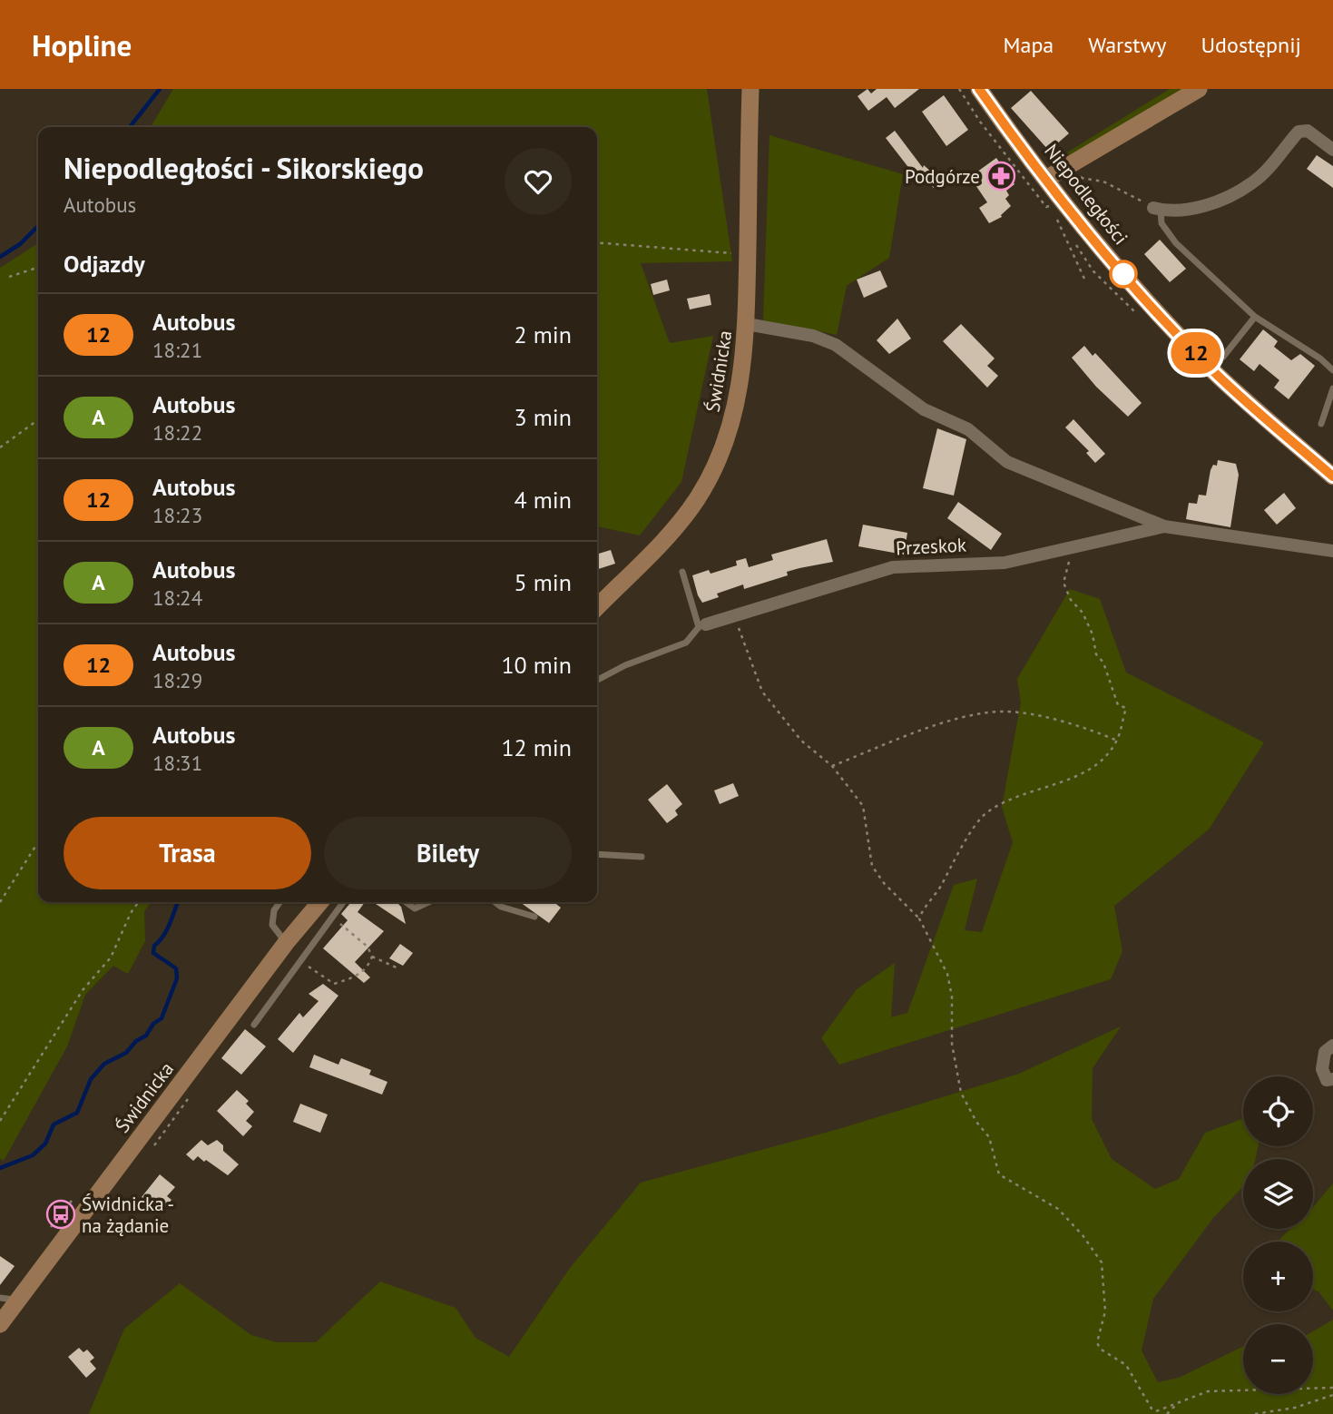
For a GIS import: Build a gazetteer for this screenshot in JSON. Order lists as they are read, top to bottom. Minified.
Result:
{"streets":{"main road":["Niepodległości","Świdnicka"],"street":["Przeskok"]},"crossings":[["Świdnicka","Przeskok"]],"places":{"pharmacy":["Podgórze"],"bus stop":["Świdnicka - na żądanie"]},"lines":["bus line 12"],"page":{"header":"Hopline","nav":["Mapa","Warstwy","Udostępnij"],"on_map":"12","heading":[["Niepodległości - Sikorskiego","Autobus"],"Odjazdy"],"list":[{"mark":"12","name":"Autobus","note":"18:21","value":"2 min"},{"mark":"A","name":"Autobus","note":"18:22","value":"3 min"},{"mark":"12","name":"Autobus","note":"18:23","value":"4 min"},{"mark":"A","name":"Autobus","note":"18:24","value":"5 min"},{"mark":"12","name":"Autobus","note":"18:29","value":"10 min"},{"mark":"A","name":"Autobus","note":"18:31","value":"12 min"}],"buttons":["Trasa","Bilety"],"map_buttons":["+","−"]}}
